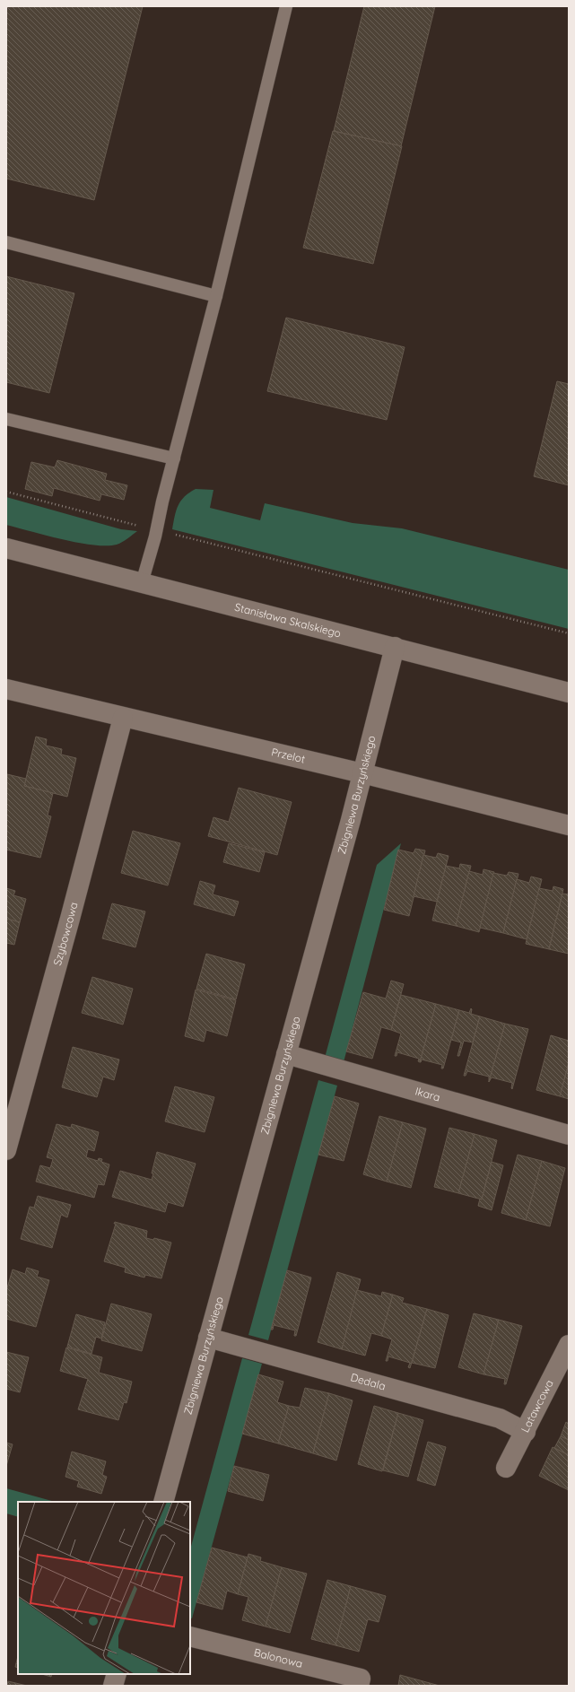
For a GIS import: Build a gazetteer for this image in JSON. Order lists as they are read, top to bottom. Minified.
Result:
{"streets":{"street":["Stanisława Skalskiego","Przelot","Zbigniewa Burzyńskiego","Szybowcowa","Ikara","Dedala","Latawcowa","Balonowa"]},"crossings":[["Stanisława Skalskiego","Zbigniewa Burzyńskiego"],["Przelot","Zbigniewa Burzyńskiego"],["Przelot","Szybowcowa"],["Zbigniewa Burzyńskiego","Ikara"],["Zbigniewa Burzyńskiego","Dedala"],["Dedala","Latawcowa"]]}
